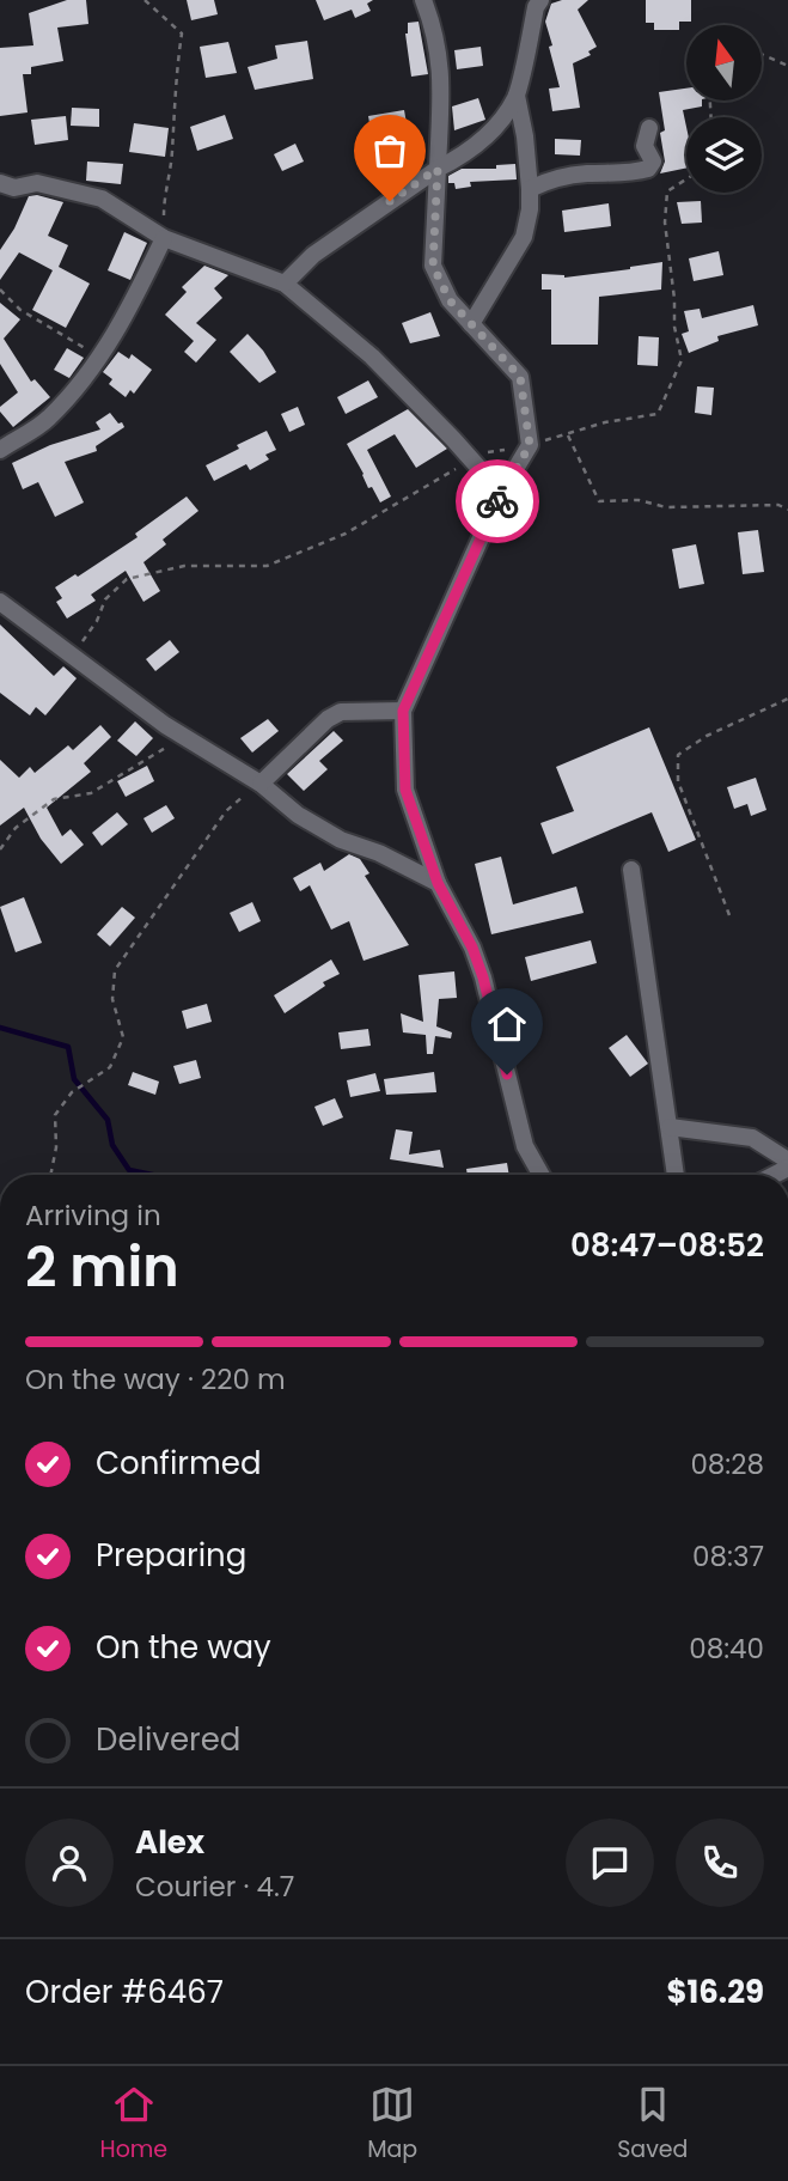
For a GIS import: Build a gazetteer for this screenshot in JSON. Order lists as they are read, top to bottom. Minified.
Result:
{"north":"top","page":{"heading":["2 min","Arriving in","08:47–08:52"],"panel":["Alex","Courier · 4.7","Order #6467","$16.29"],"bar":"On the way · 220 m","list":[["Confirmed","08:28"],["Preparing","08:37"],["On the way","08:40"],"Delivered"],"tabs":["Home","Map","Saved"]}}
